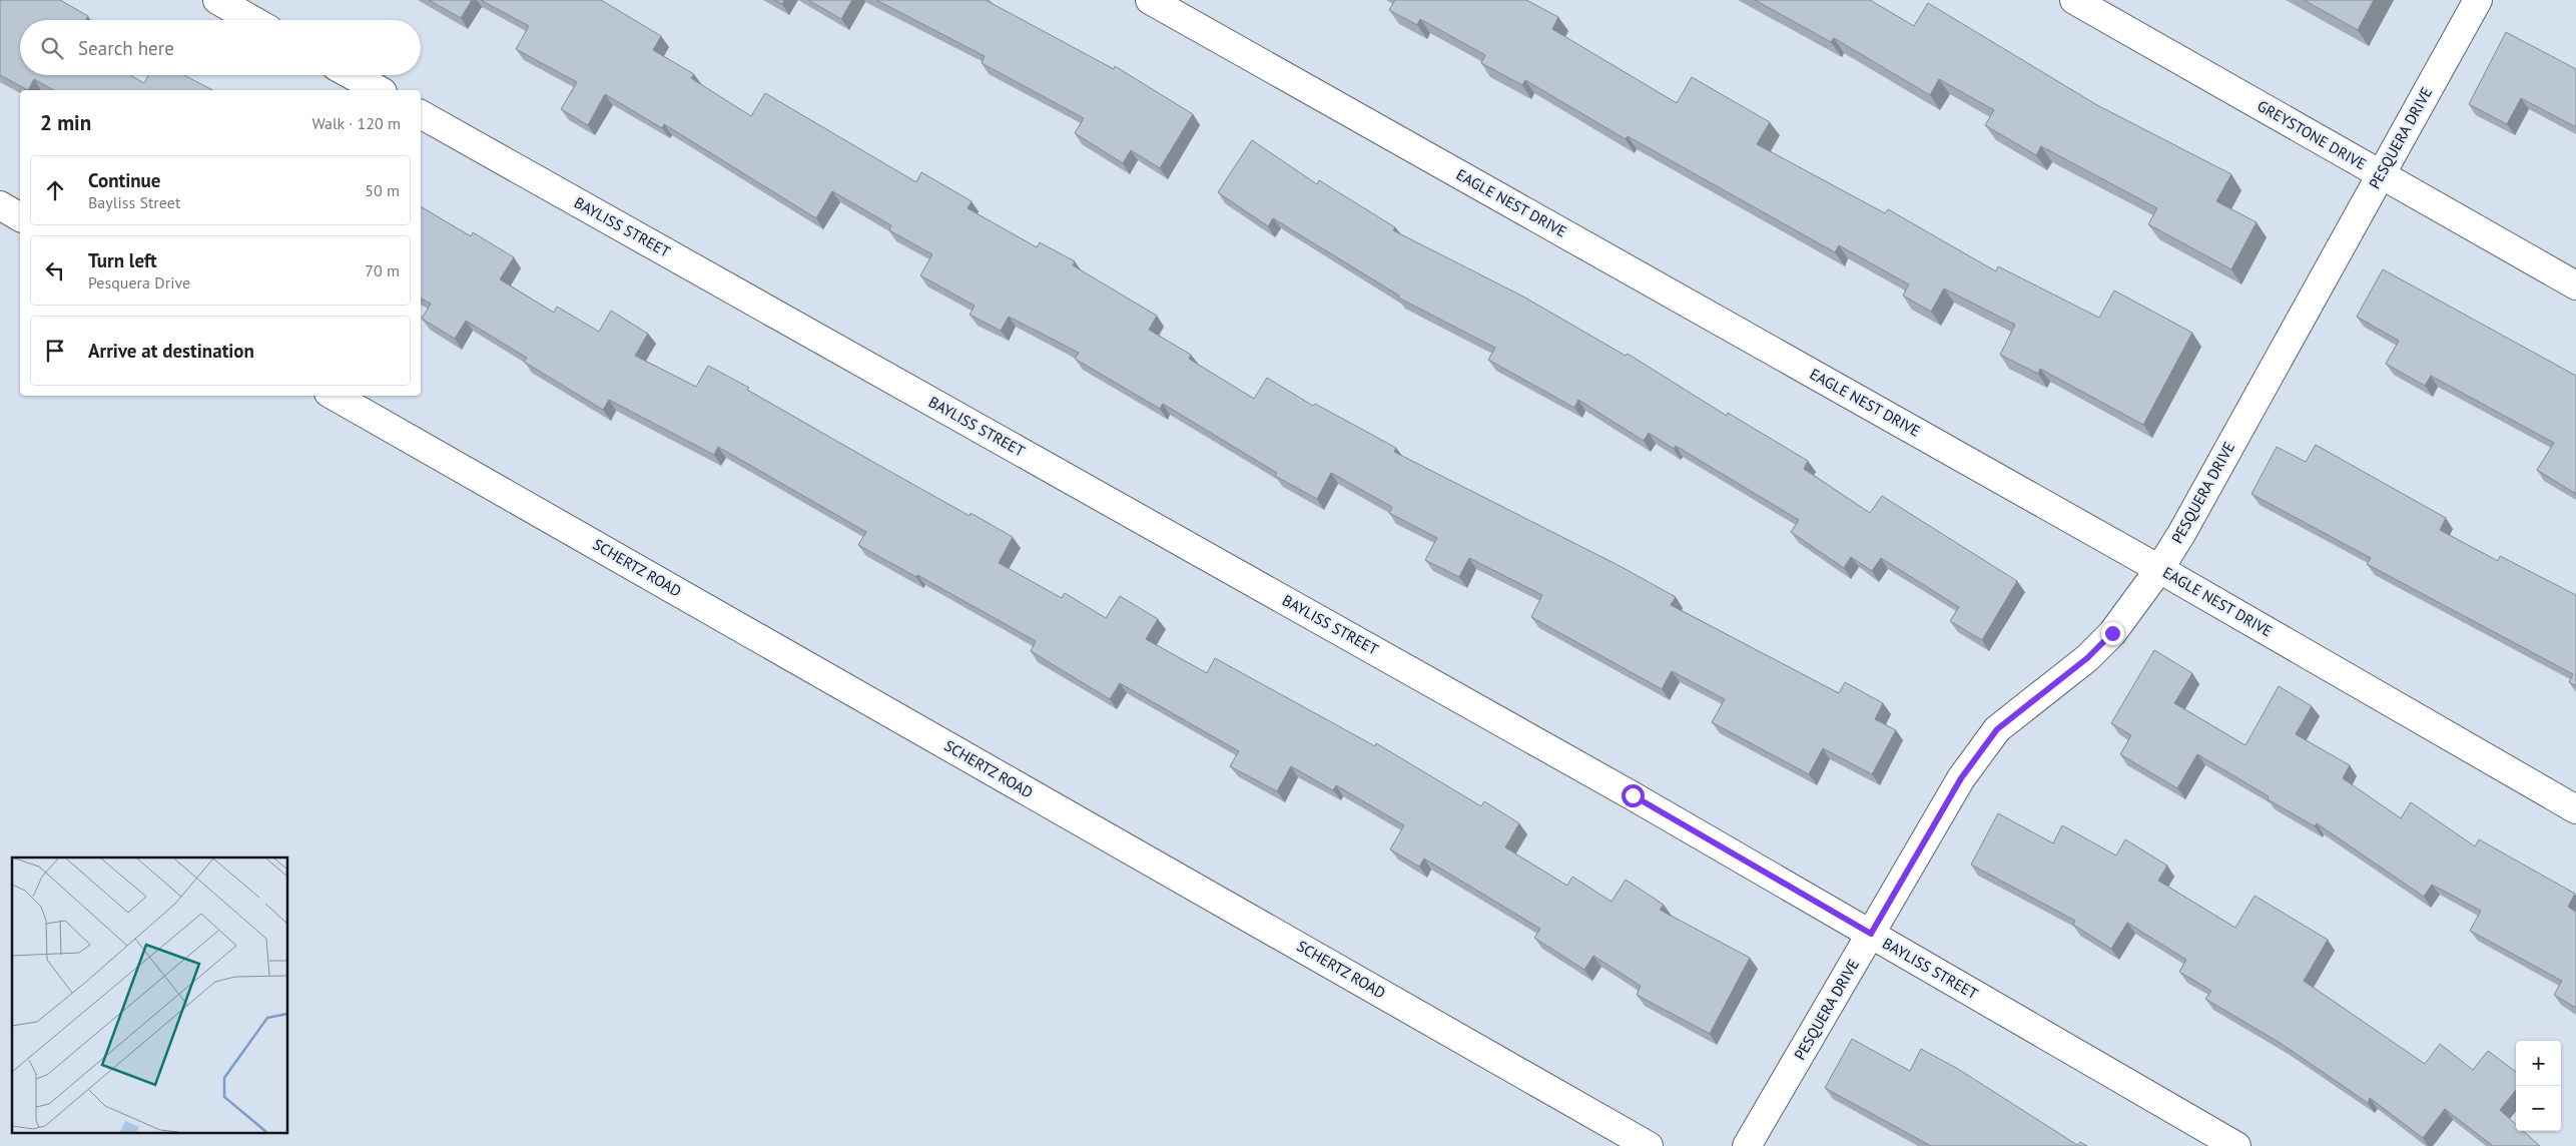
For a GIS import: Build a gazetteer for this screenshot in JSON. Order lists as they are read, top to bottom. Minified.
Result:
{"streets":{"street":["GREYSTONE DRIVE","PESQUERA DRIVE","EAGLE NEST DRIVE","BAYLISS STREET","SCHERTZ ROAD"]},"crossings":[["GREYSTONE DRIVE","PESQUERA DRIVE"],["PESQUERA DRIVE","EAGLE NEST DRIVE"],["PESQUERA DRIVE","BAYLISS STREET"]],"page":{"search":"Search here","heading":["2 min","Walk · 120 m"],"list":[["Continue","Bayliss Street","50 m"],["Turn left","Pesquera Drive","70 m"],"Arrive at destination"],"map_buttons":["+","−"]}}
